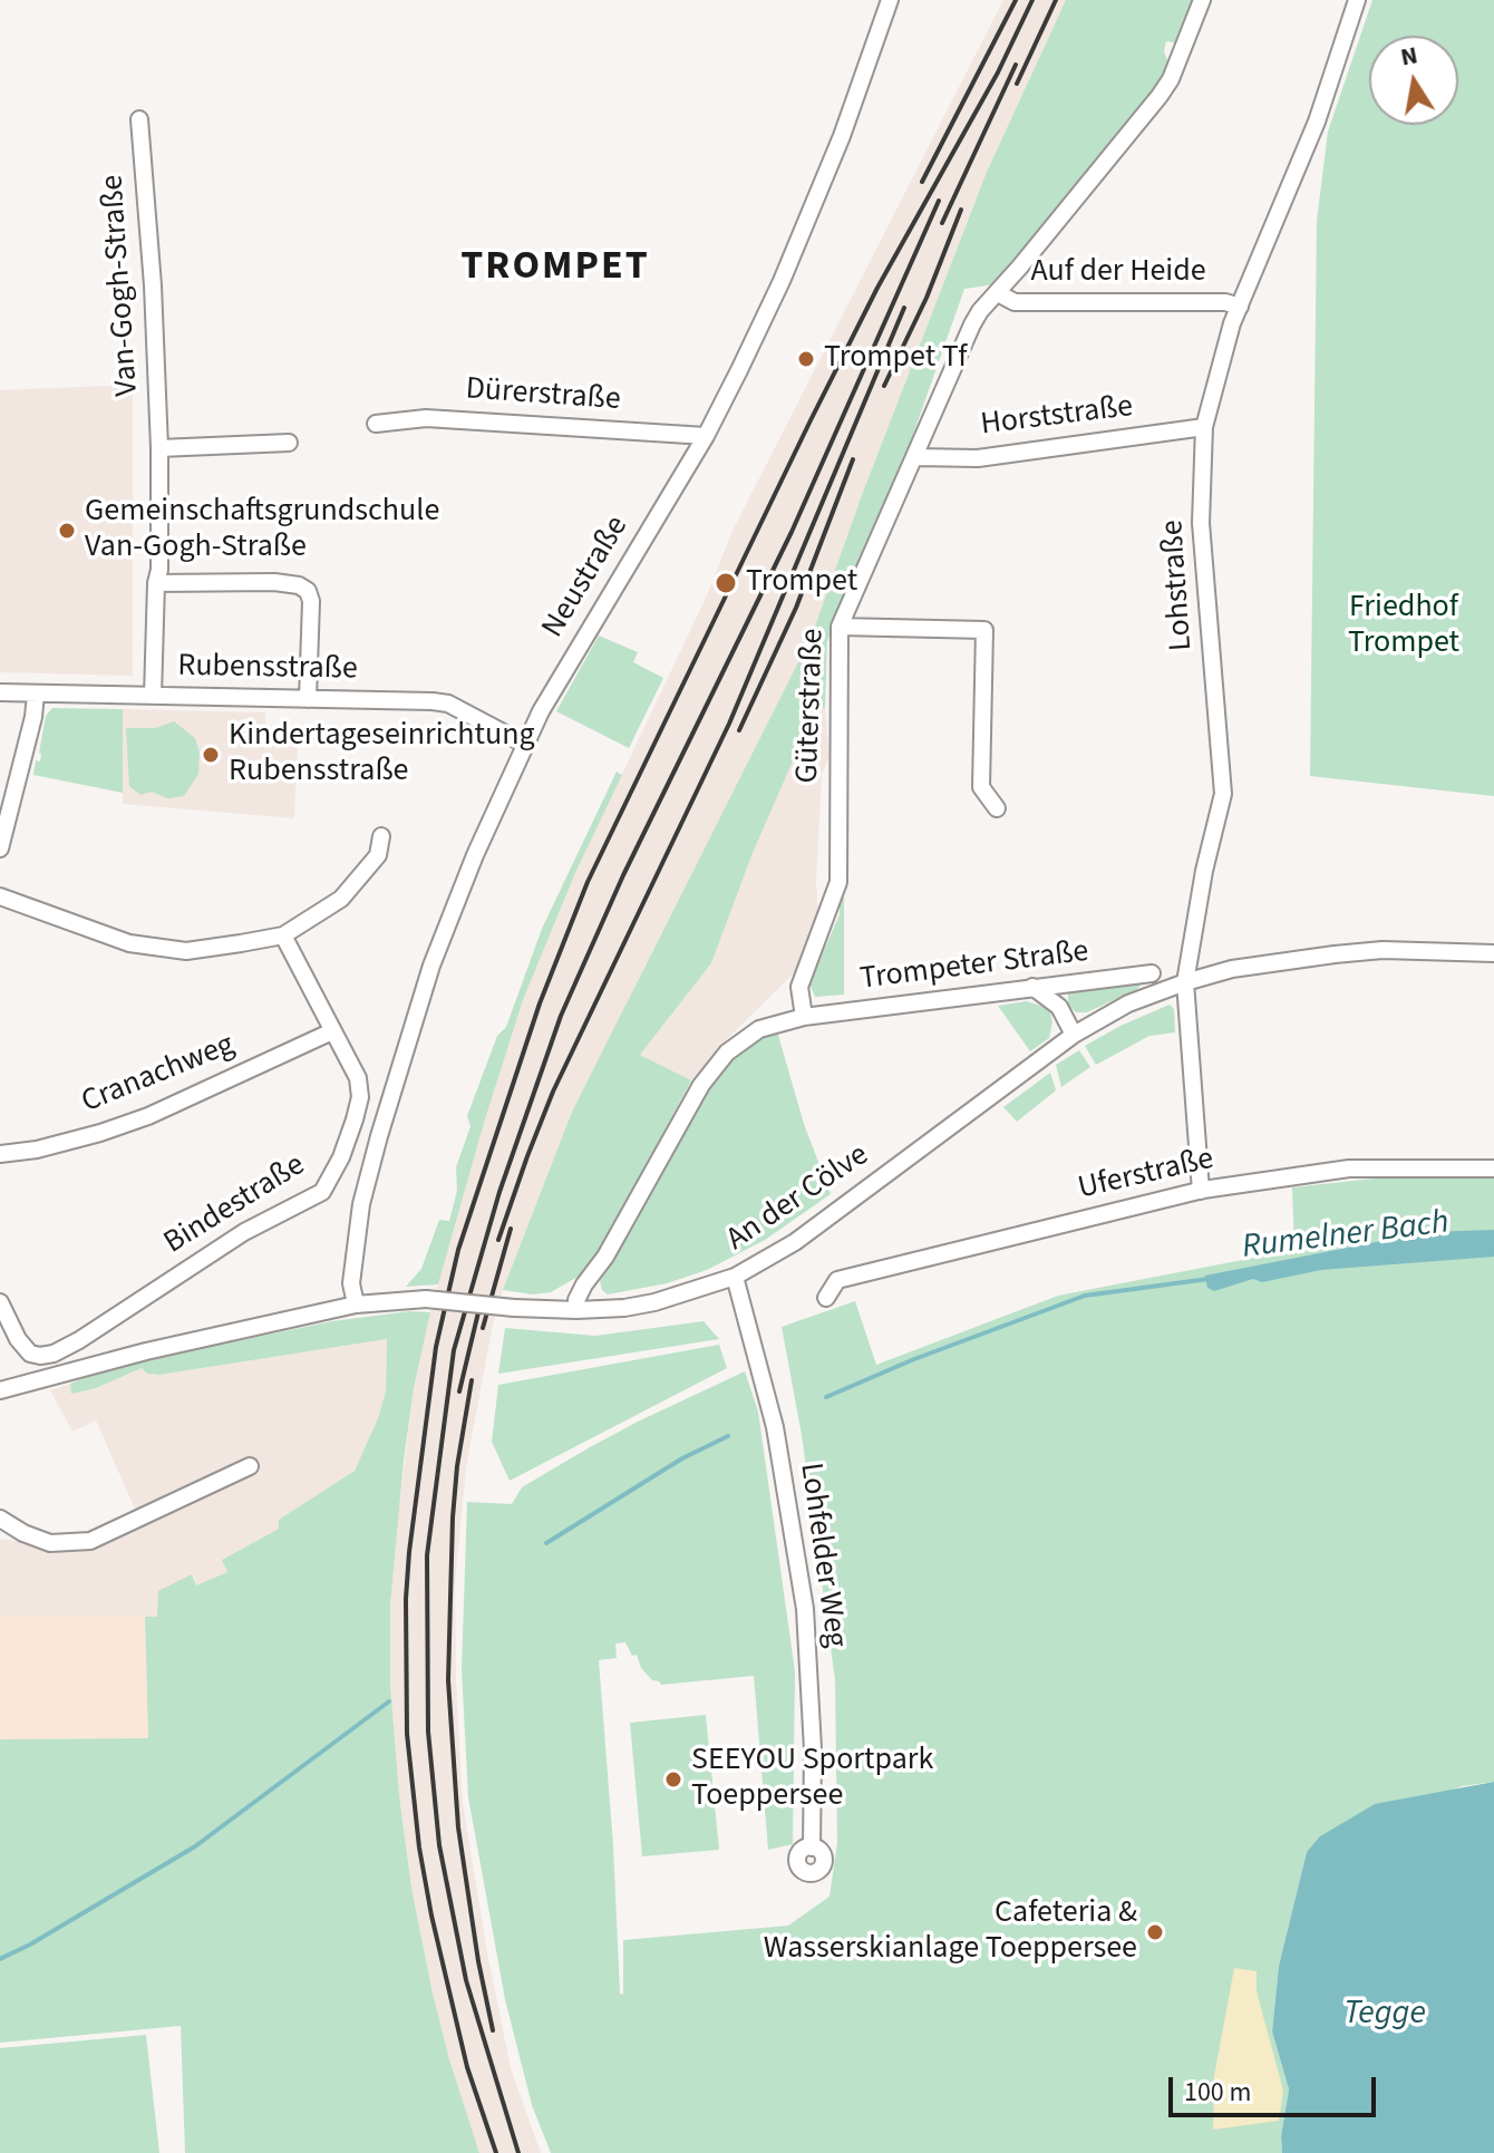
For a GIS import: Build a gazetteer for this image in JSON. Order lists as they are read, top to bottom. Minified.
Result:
{"streets":{"street":["Auf der Heide","Van-Gogh-Straße","Dürerstraße","Horststraße","Neustraße","Lohstraße","Rubensstraße","Güterstraße","Trompeter Straße","Cranachweg","Uferstraße","An der Cölve","Bindestraße","Lohfelder Weg"]},"crossings":[["Auf der Heide","Lohstraße"],["Auf der Heide","Güterstraße"],["Van-Gogh-Straße","Rubensstraße"],["Dürerstraße","Neustraße"],["Horststraße","Lohstraße"],["Horststraße","Güterstraße"],["Neustraße","Rubensstraße"],["Neustraße","An der Cölve"],["Lohstraße","Uferstraße"],["Lohstraße","An der Cölve"],["Güterstraße","Trompeter Straße"],["Cranachweg","Bindestraße"],["An der Cölve","Lohfelder Weg"]],"districts":["TROMPET"],"water":["Rumelner Bach","Tegge"],"parks":["Friedhof Trompet"],"places":["Trompet Tf","Gemeinschaftsgrundschule Van-Gogh-Straße","Trompet","Kindertageseinrichtung Rubensstraße","SEEYOU Sportpark Toeppersee","Cafeteria & Wasserskianlage Toeppersee"],"scale_bar":"100 m","north":"top"}
